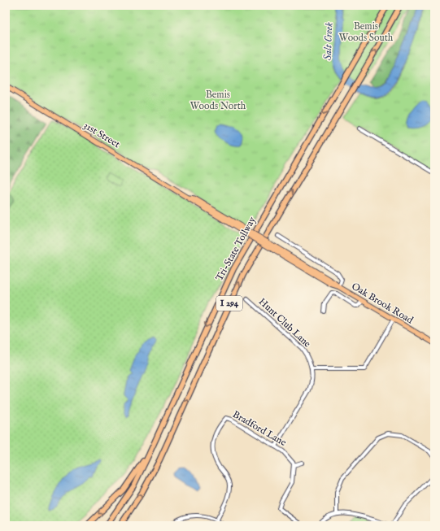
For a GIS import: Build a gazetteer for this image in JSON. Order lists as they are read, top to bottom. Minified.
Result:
{"streets":{"highway":["Tri-State Tollway","I 294"],"main road":["31st Street","Oak Brook Road"],"street":["Hunt Club Lane","Bradford Lane"]},"crossings":[["31st Street","Oak Brook Road"],["Hunt Club Lane","Bradford Lane"]],"water":["Salt Creek"],"parks":["Bemis Woods South","Bemis Woods North"]}
